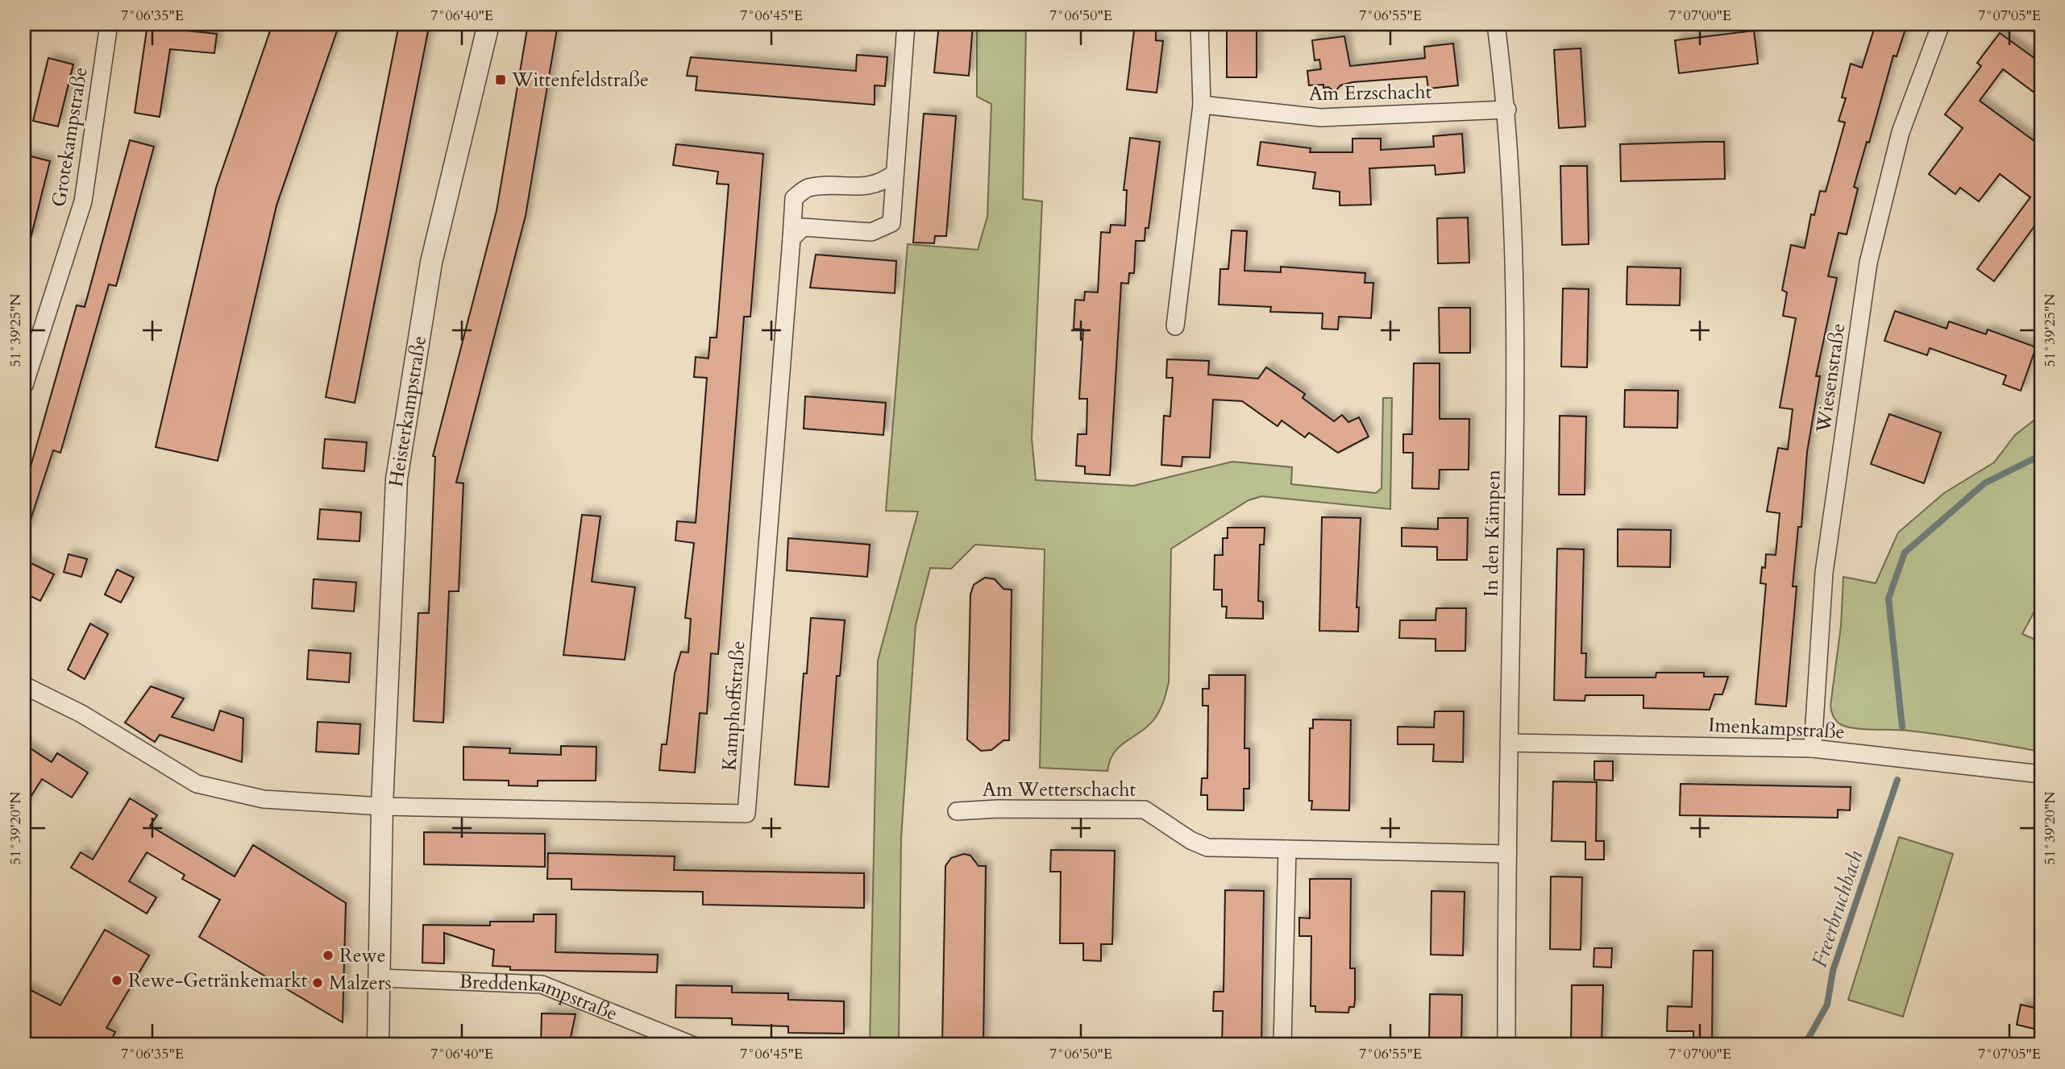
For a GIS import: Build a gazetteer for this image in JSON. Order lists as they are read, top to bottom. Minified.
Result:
{"streets":{"street":["Am Erzschacht","Grotekampstraße","Wiesenstraße","Heisterkampstraße","In den Kämpen","Kamphoffstraße","Imenkampstraße","Am Wetterschacht","Breddenkampstraße"]},"crossings":[["Am Erzschacht","In den Kämpen"],["Wiesenstraße","Imenkampstraße"],["Heisterkampstraße","Kamphoffstraße"],["In den Kämpen","Imenkampstraße"],["In den Kämpen","Am Wetterschacht"]],"water":["Freerbruchbach"],"places":{"transit":["Wittenfeldstraße"],"other":["Rewe","Rewe-Getränkemarkt","Malzers"]},"coordinates":["7°06'35\"E","7°06'40\"E","7°06'45\"E","7°06'50\"E","7°06'55\"E","7°07'00\"E","7°07'05\"E","51°39'25\"N","51°39'20\"N"]}
